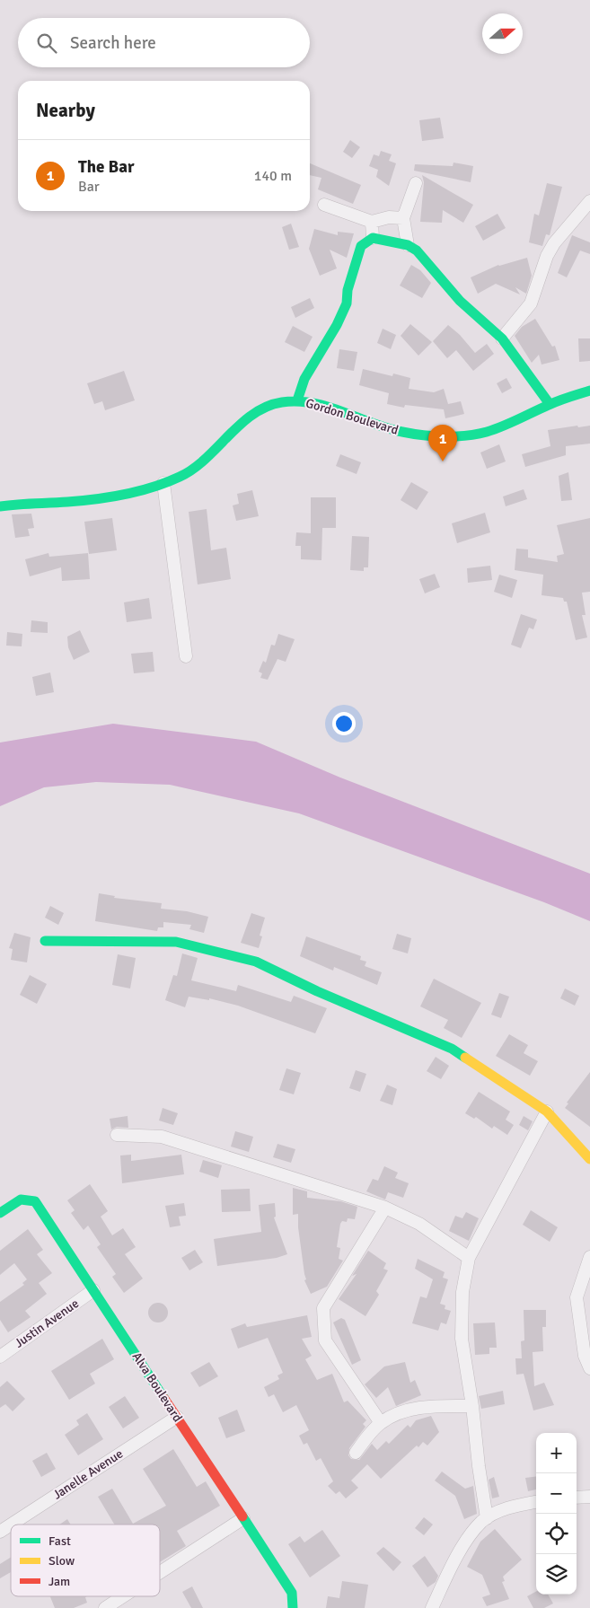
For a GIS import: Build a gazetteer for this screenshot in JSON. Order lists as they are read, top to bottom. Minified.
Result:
{"streets":{"street":["Gordon Boulevard","Justin Avenue","Alva Boulevard","Janelle Avenue"]},"crossings":[["Justin Avenue","Alva Boulevard"],["Alva Boulevard","Janelle Avenue"]],"legend":["Fast","Slow","Jam"],"north":"right","page":{"search":"Search here","heading":"Nearby","list":[{"mark":"1","name":"The Bar","note":"Bar","value":"140 m"}],"pins":"1","map_buttons":["+","−"]}}
